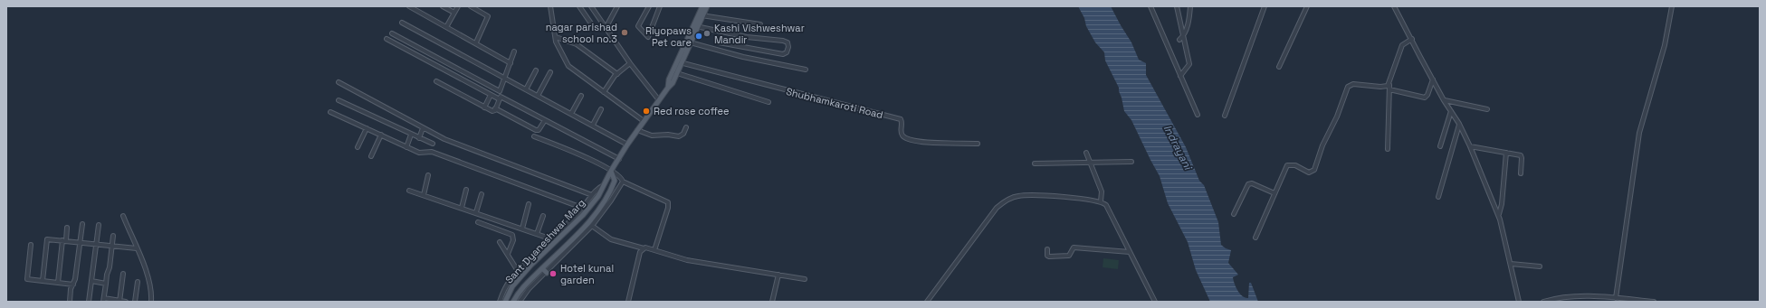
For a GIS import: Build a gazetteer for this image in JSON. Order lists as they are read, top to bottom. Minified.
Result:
{"streets":{"main road":["Sant Dyaneshwar Marg"],"street":["Shubhamkaroti Road"]},"water":["Indrayani"],"places":["nagar parishad school no.3","Kashi Vishweshwar Mandir","Riyopaws Pet care","Red rose coffee","Hotel kunal garden"]}
